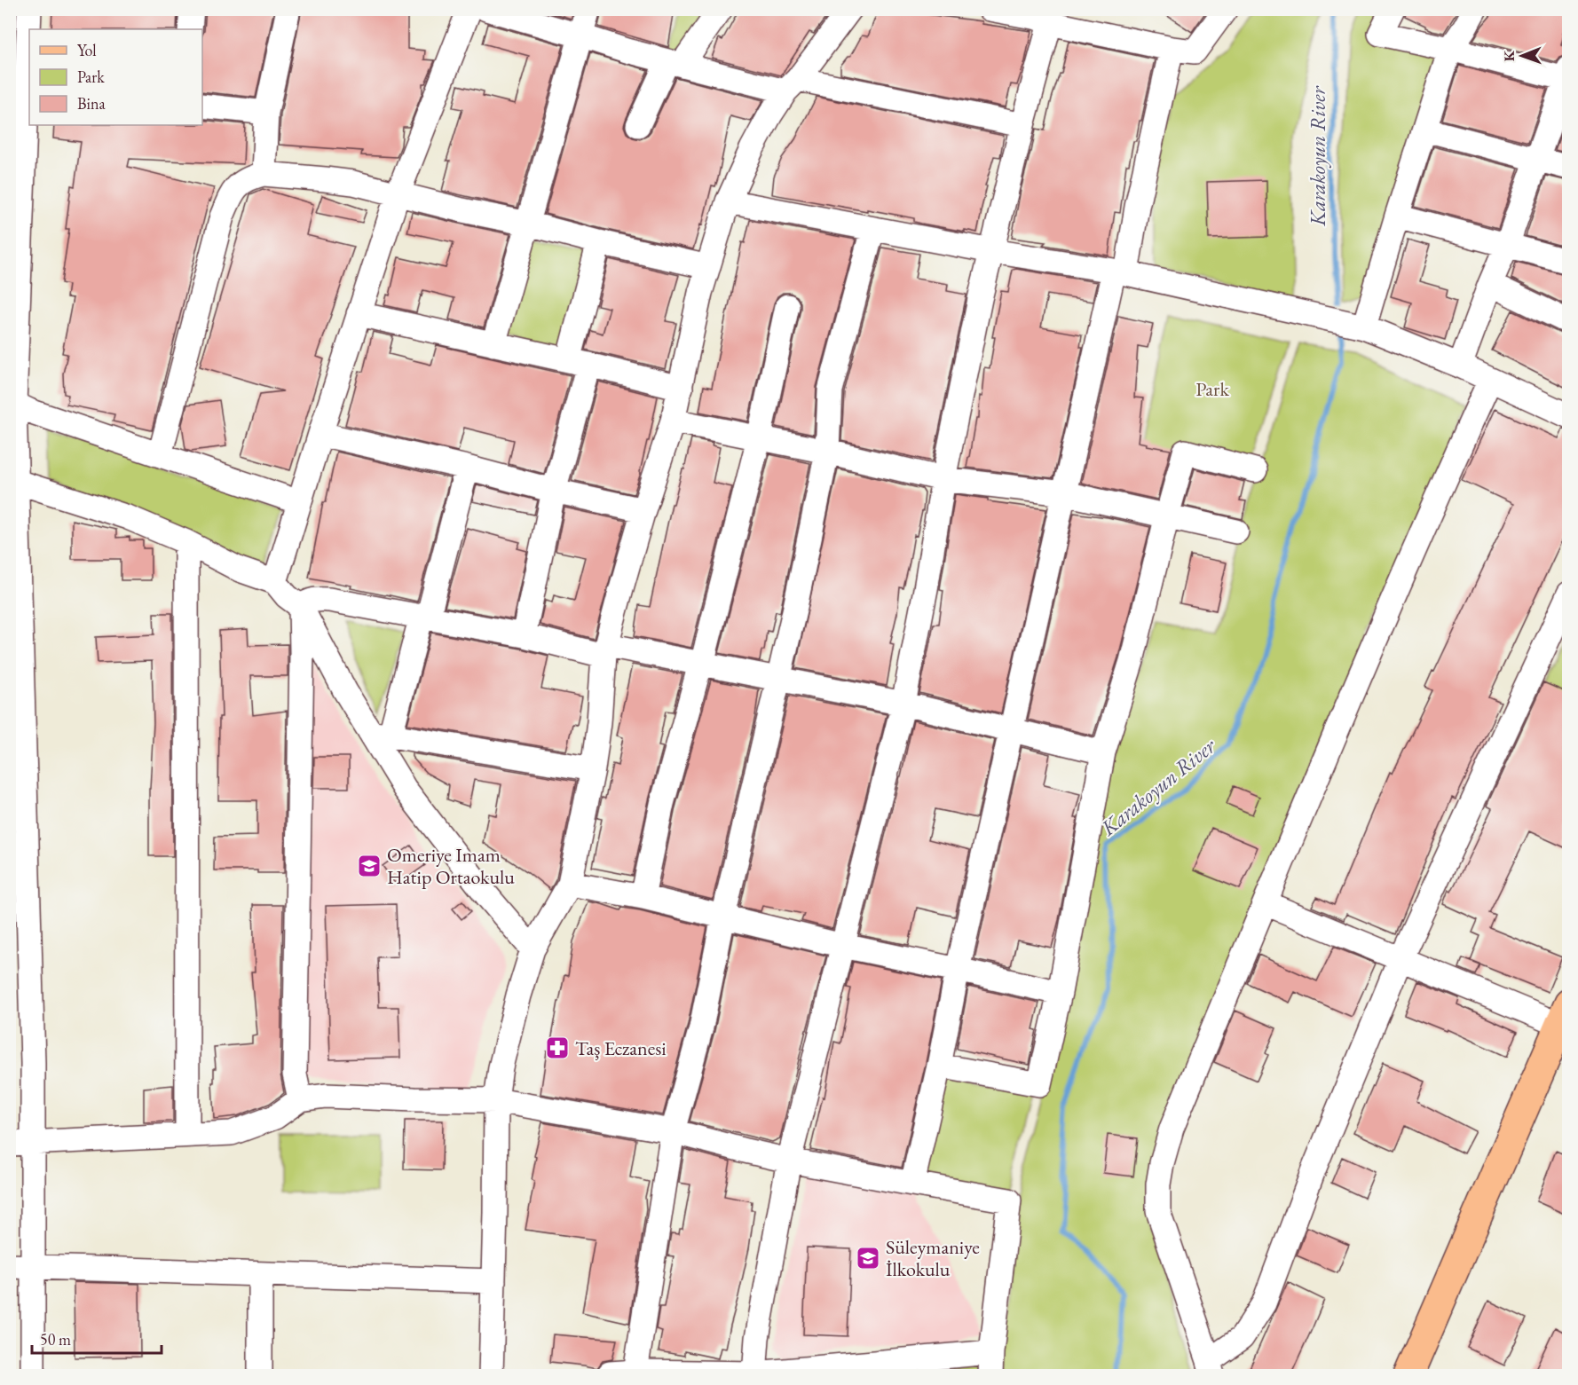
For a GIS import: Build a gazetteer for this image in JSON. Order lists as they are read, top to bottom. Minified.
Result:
{"water":["Karakoyun River"],"parks":["Park"],"places":{"school or university":["Omeriye Imam Hatip Ortaokulu","Süleymaniye İlkokulu"],"pharmacy":["Taş Eczanesi"]},"legend":["Yol","Park","Bina"],"scale_bar":"50 m","north":"left"}
